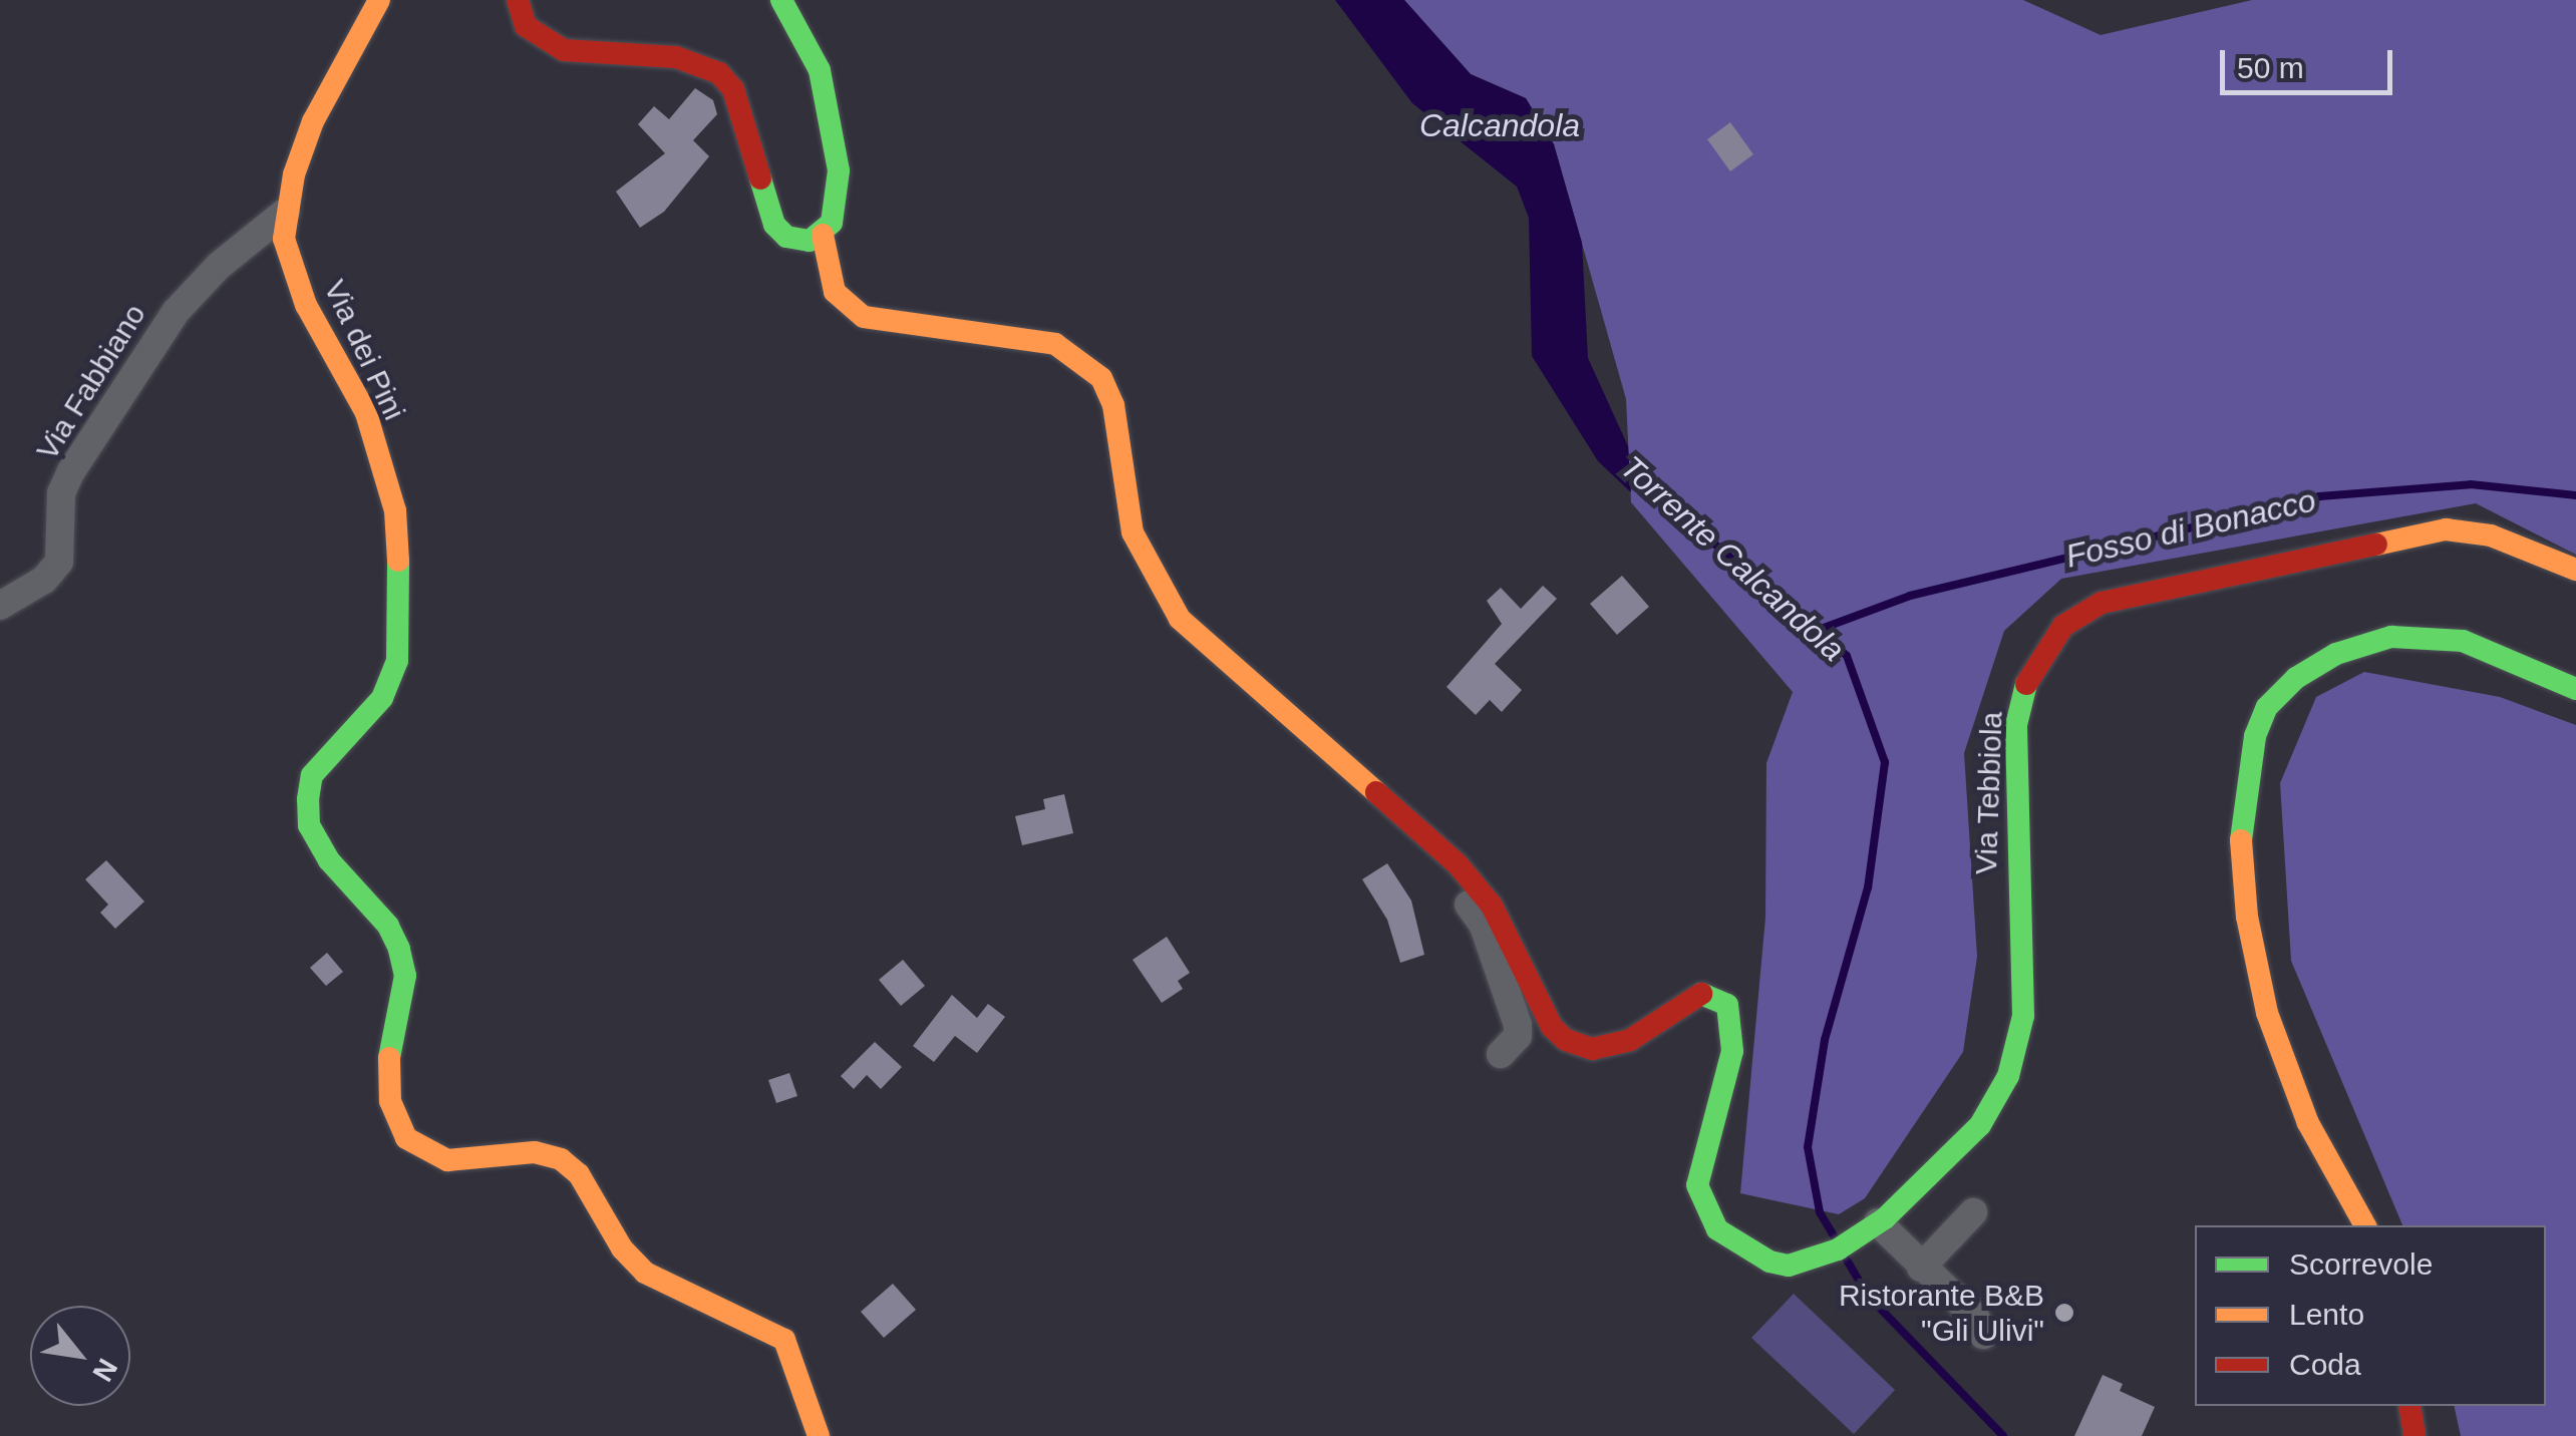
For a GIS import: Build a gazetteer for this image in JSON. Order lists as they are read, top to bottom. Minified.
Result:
{"streets":{"main road":["Via dei Pini","Via Tebbiola"],"street":["Via Fabbiano"]},"crossings":[["Via dei Pini","Via Fabbiano"]],"water":["Calcandola","Fosso di Bonacco","Torrente Calcandola"],"places":["Ristorante B&B \"Gli Ulivi\""],"legend":["Scorrevole","Lento","Coda"],"scale_bar":"50 m","north":"bottom right"}
